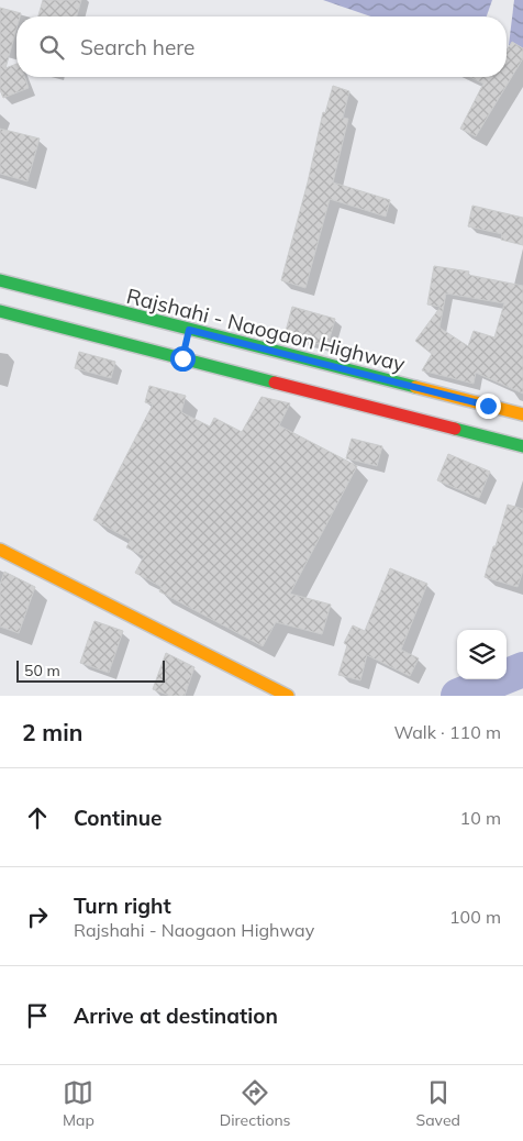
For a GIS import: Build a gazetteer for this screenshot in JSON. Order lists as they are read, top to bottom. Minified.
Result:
{"streets":{"main road":["Rajshahi - Naogaon Highway"]},"scale_bar":"50 m","page":{"search":"Search here","scale":"50 m","heading":["2 min","Walk · 110 m"],"list":[["Continue","10 m"],["Turn right","Rajshahi - Naogaon Highway","100 m"],"Arrive at destination"],"nav":["Map","Directions","Saved"]}}
